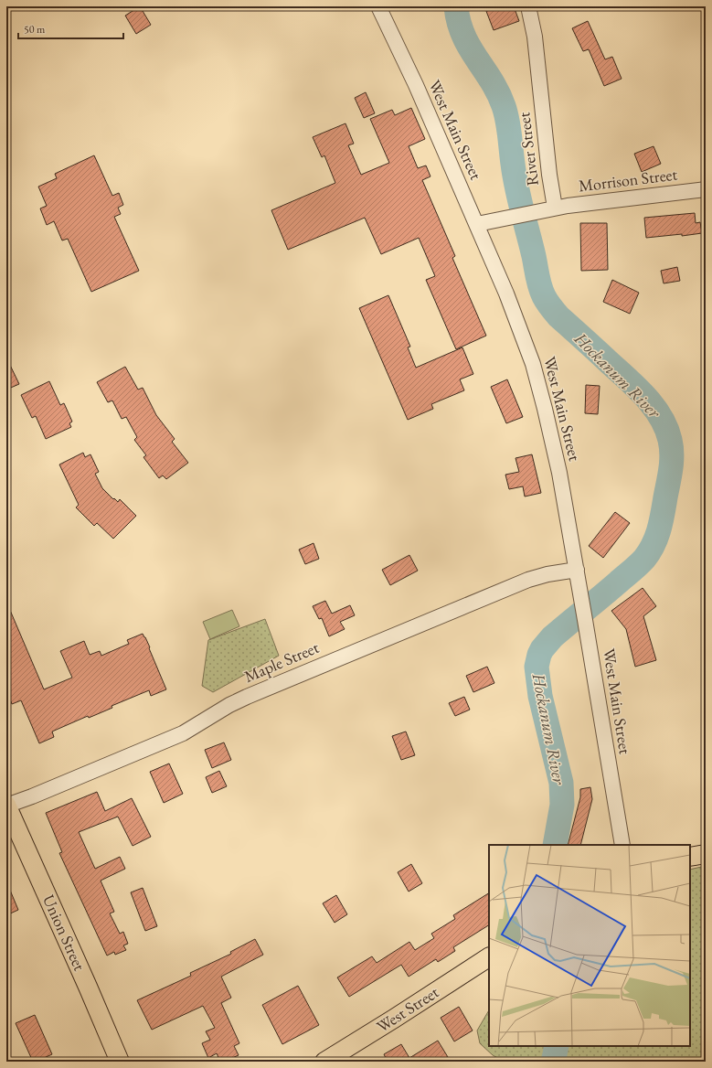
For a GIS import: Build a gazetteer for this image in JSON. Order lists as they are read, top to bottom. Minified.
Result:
{"streets":{"main road":["Union Street","West Street"],"street":["West Main Street","River Street","Morrison Street","Maple Street"]},"crossings":[["West Main Street","Maple Street"],["River Street","Morrison Street"],["Maple Street","Union Street"]],"water":["Hockanum River"],"scale_bar":"50 m"}
